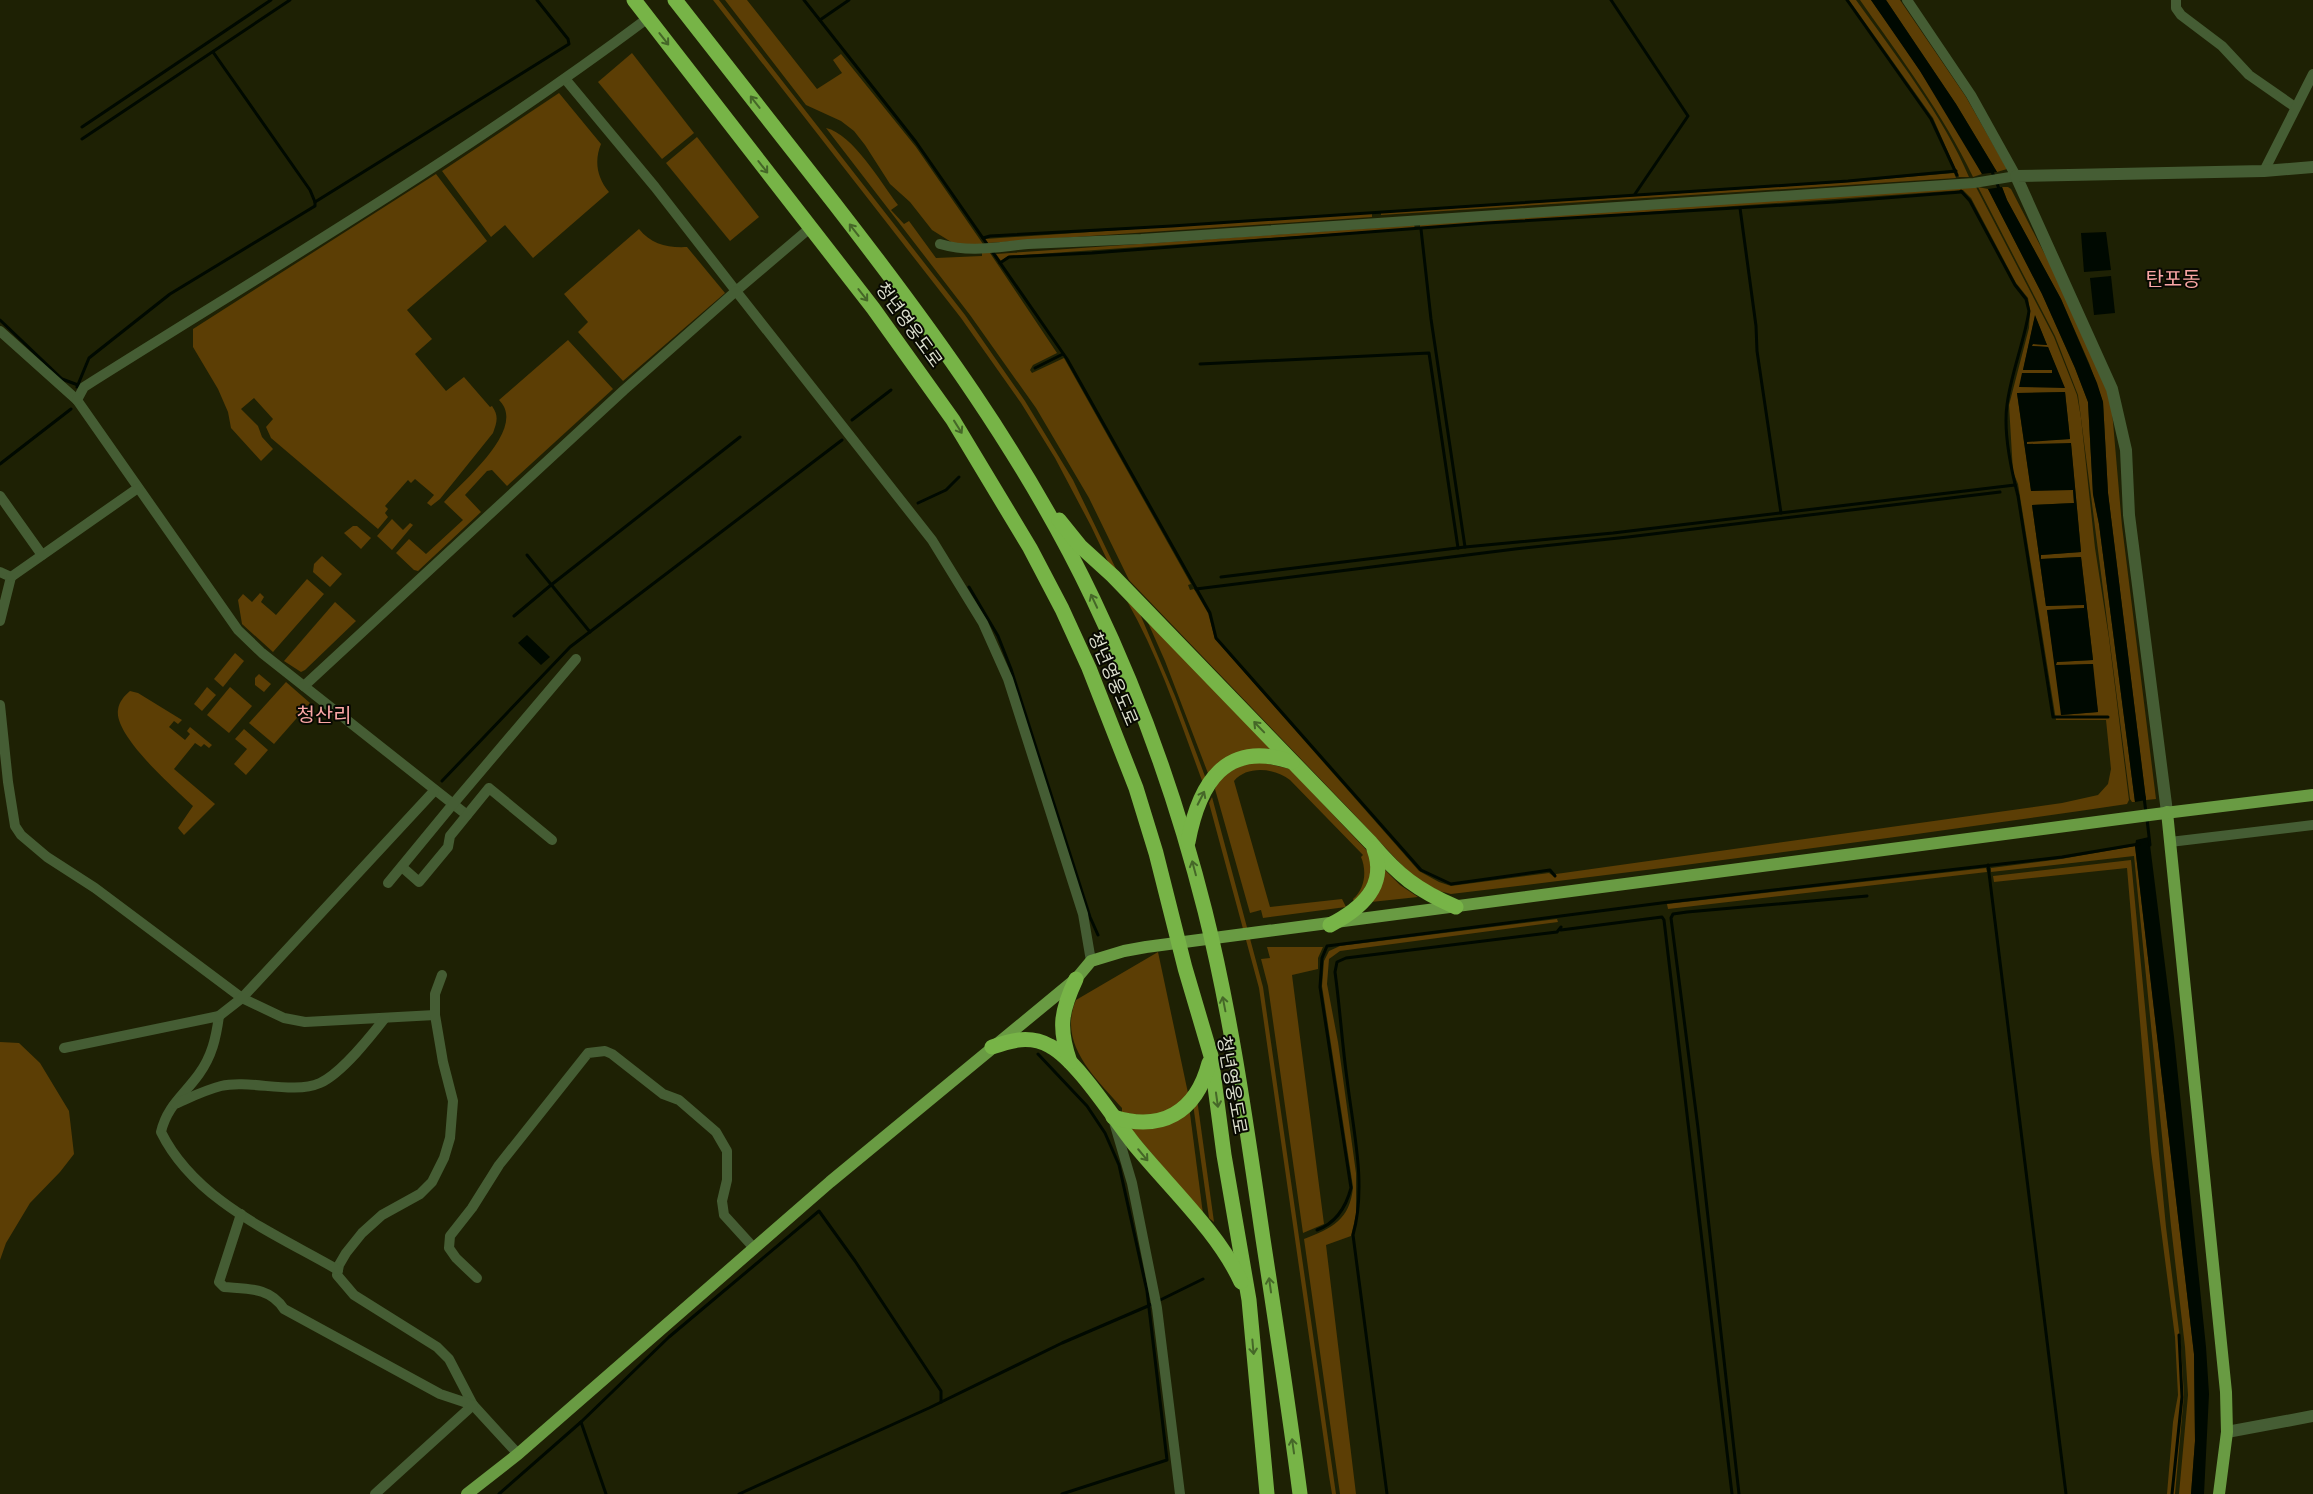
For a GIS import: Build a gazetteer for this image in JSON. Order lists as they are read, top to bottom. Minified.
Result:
{"streets":{"highway":["청년영웅도로"]},"districts":["탄포동","청산리"]}
